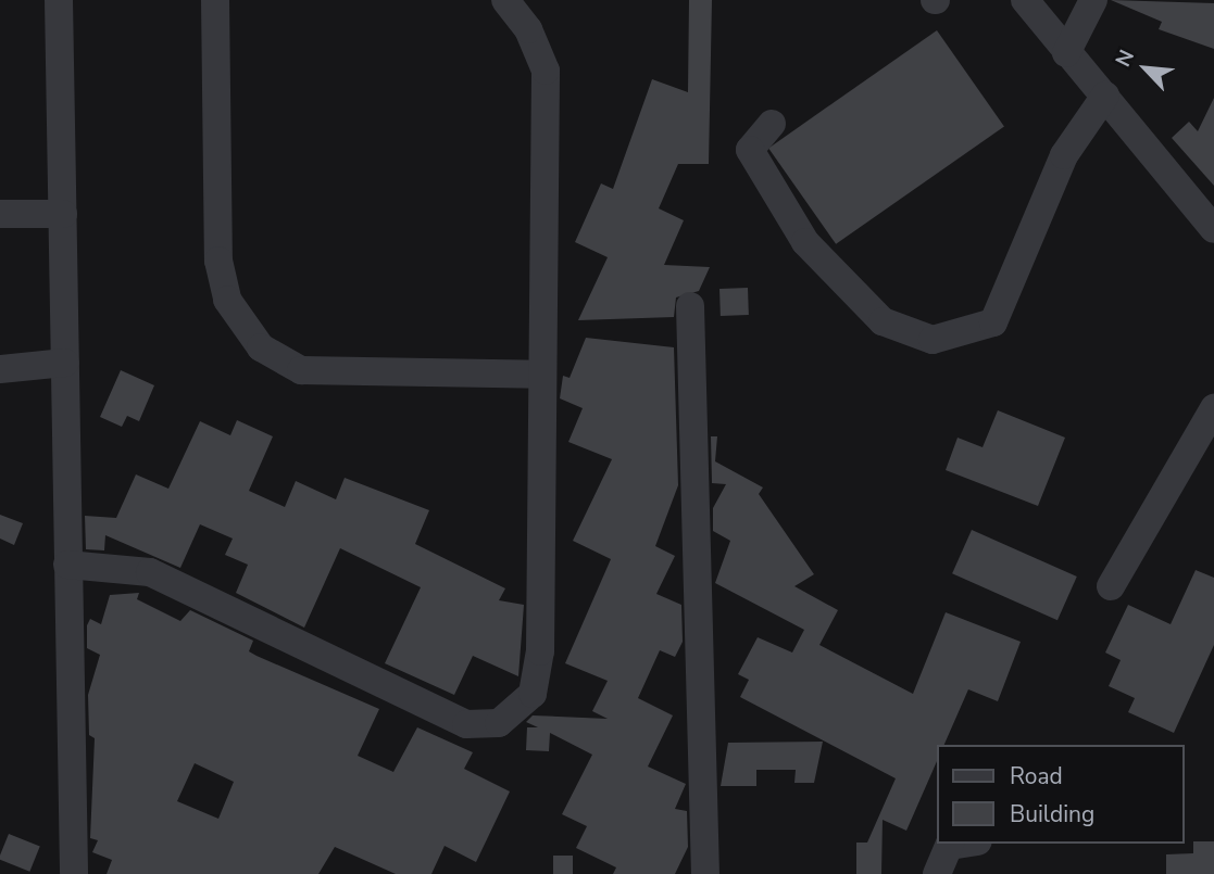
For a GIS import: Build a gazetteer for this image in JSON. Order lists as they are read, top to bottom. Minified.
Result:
{"legend":["Road","Building"],"north":"top left"}
